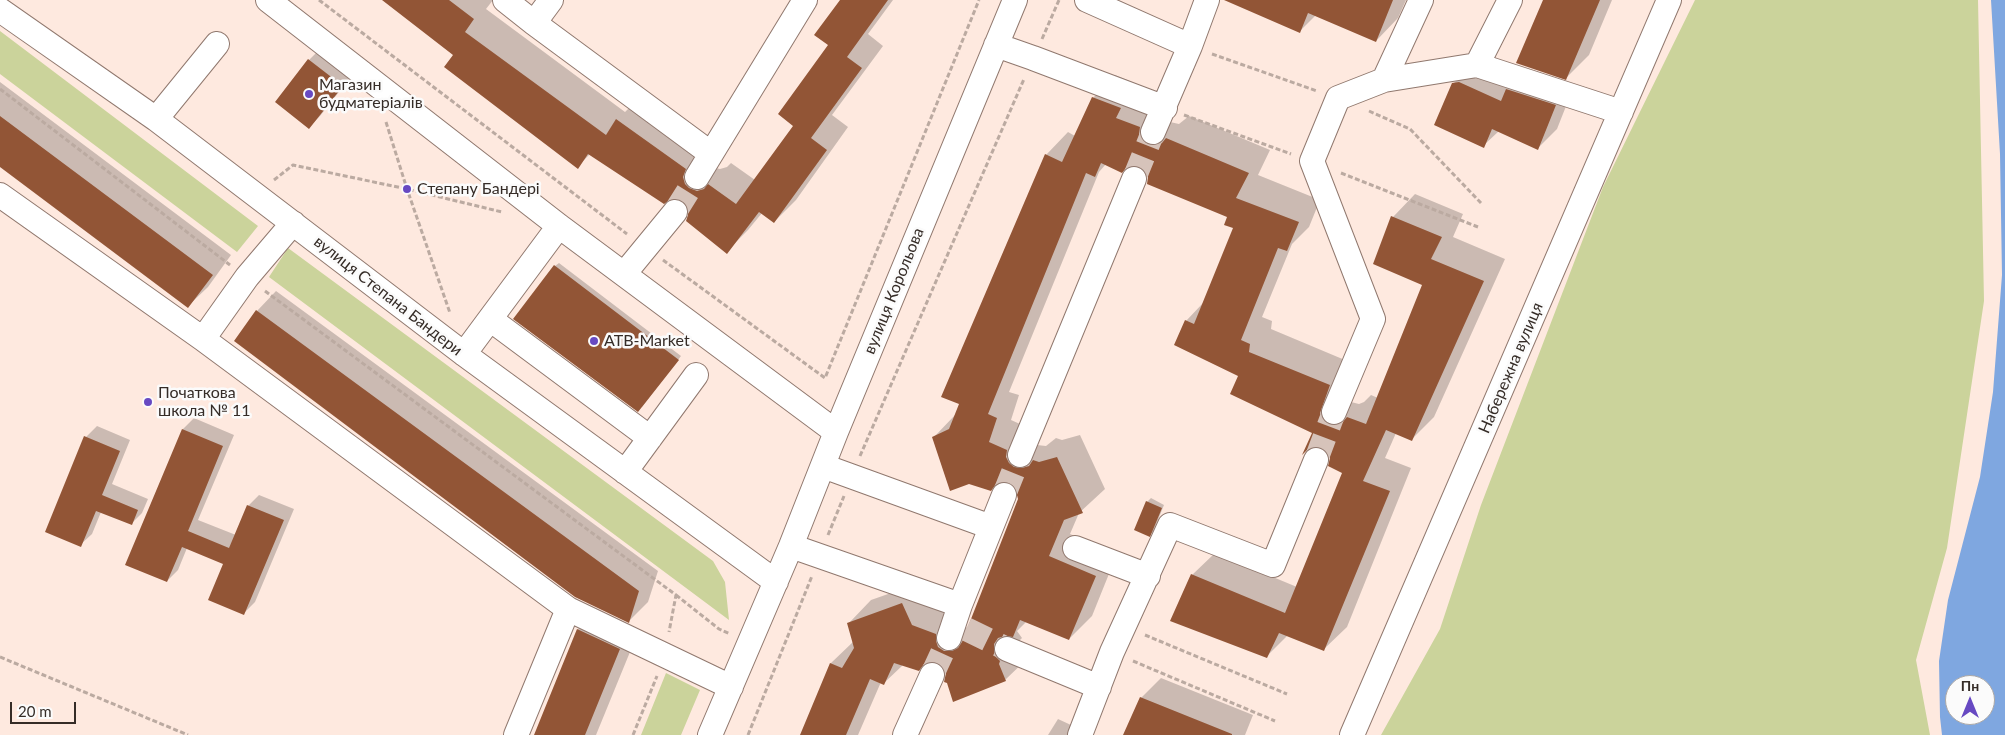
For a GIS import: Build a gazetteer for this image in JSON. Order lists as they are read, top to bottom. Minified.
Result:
{"streets":{"street":["вулиця Корольова","вулиця Степана Бандери","Набережна вулиця"]},"crossings":[["вулиця Корольова","вулиця Степана Бандери"]],"places":["Магазин будматеріалів","Степану Бандері","ATB-Market","Початкова школа № 11"],"scale_bar":"20 m","north":"top"}
